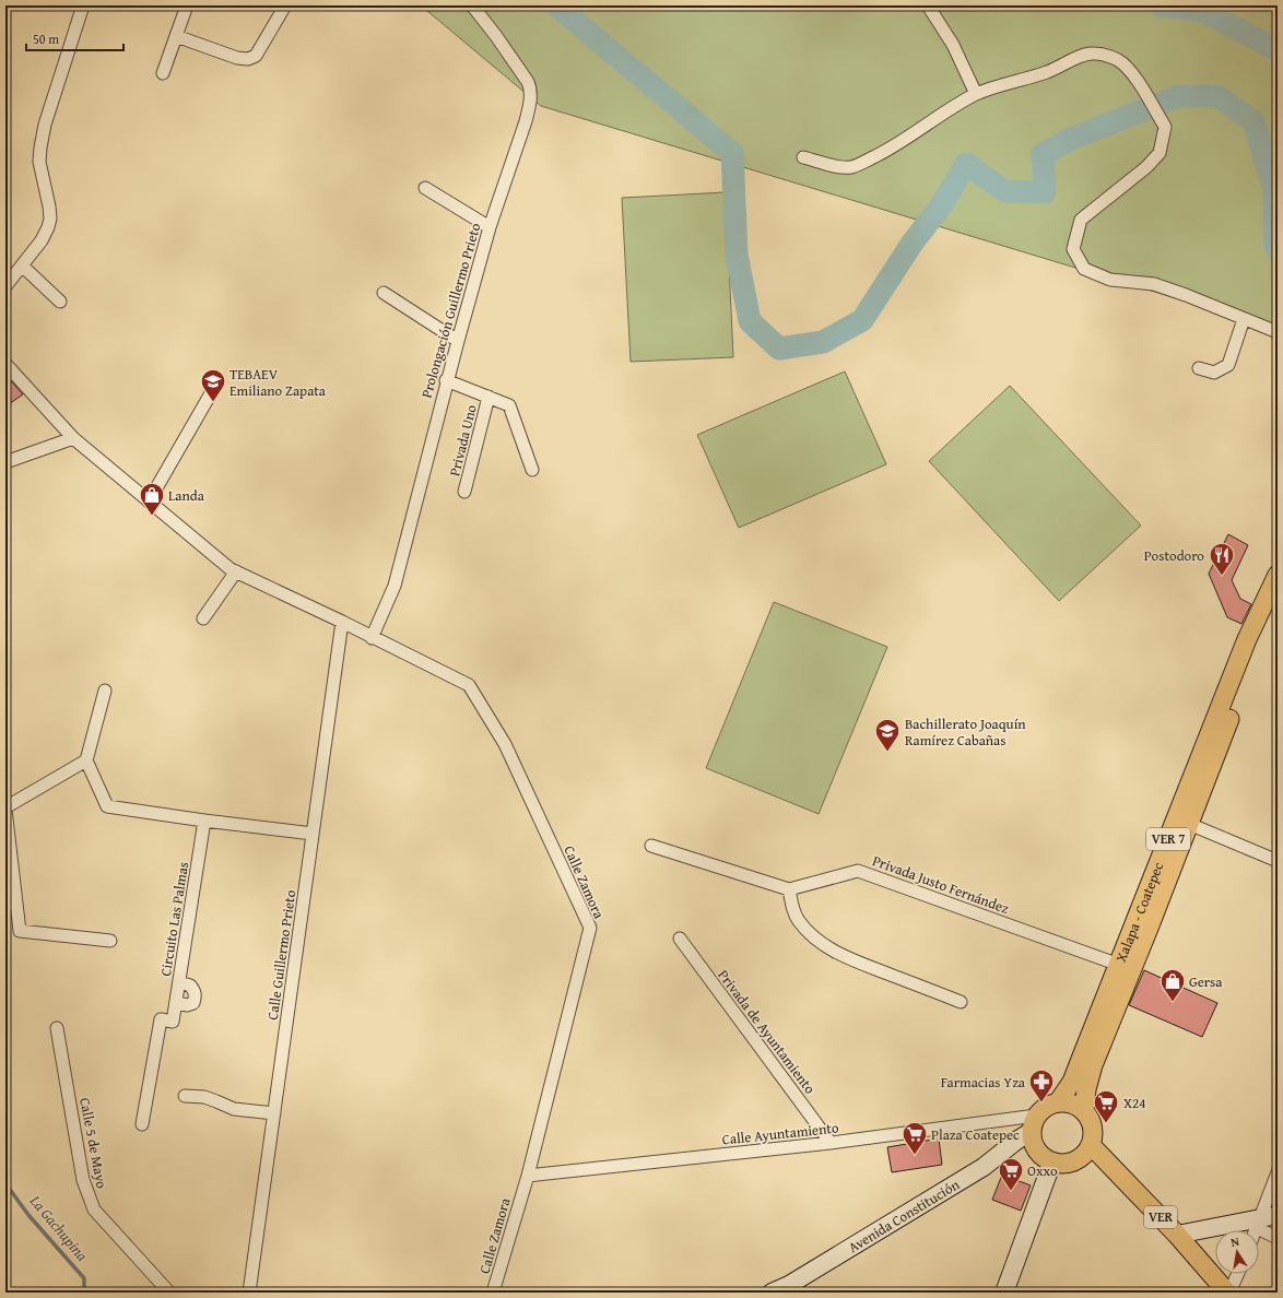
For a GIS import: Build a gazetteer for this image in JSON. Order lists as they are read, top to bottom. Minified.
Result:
{"streets":{"main road":["VER 7","Xalapa - Coatepec","Avenida Constitución","VER"],"street":["Prolongación Guillermo Prieto","Privada Uno","Calle Zamora","Privada Justo Fernández","Circuito Las Palmas","Calle Guillermo Prieto","Privada de Ayuntamiento","Calle Ayuntamiento","Calle 5 de Mayo"]},"crossings":[["Prolongación Guillermo Prieto","Calle Zamora"],["Calle Zamora","Calle Guillermo Prieto"],["Calle Zamora","Calle Ayuntamiento"],["Privada Justo Fernández","Xalapa - Coatepec"],["Xalapa - Coatepec","Calle Ayuntamiento"],["Xalapa - Coatepec","Avenida Constitución"],["Xalapa - Coatepec","VER"],["Privada de Ayuntamiento","Calle Ayuntamiento"],["Calle Ayuntamiento","Avenida Constitución"],["Calle Ayuntamiento","VER"],["Avenida Constitución","VER"]],"water":["La Gachupina"],"places":{"school or university":["TEBAEV Emiliano Zapata","Bachillerato Joaquín Ramírez Cabañas"],"shop":["Landa","Gersa"],"restaurant":["Postodoro"],"pharmacy":["Farmacias Yza"],"supermarket":["X24","Plaza Coatepec","Oxxo"]},"scale_bar":"50 m","north":"top"}
